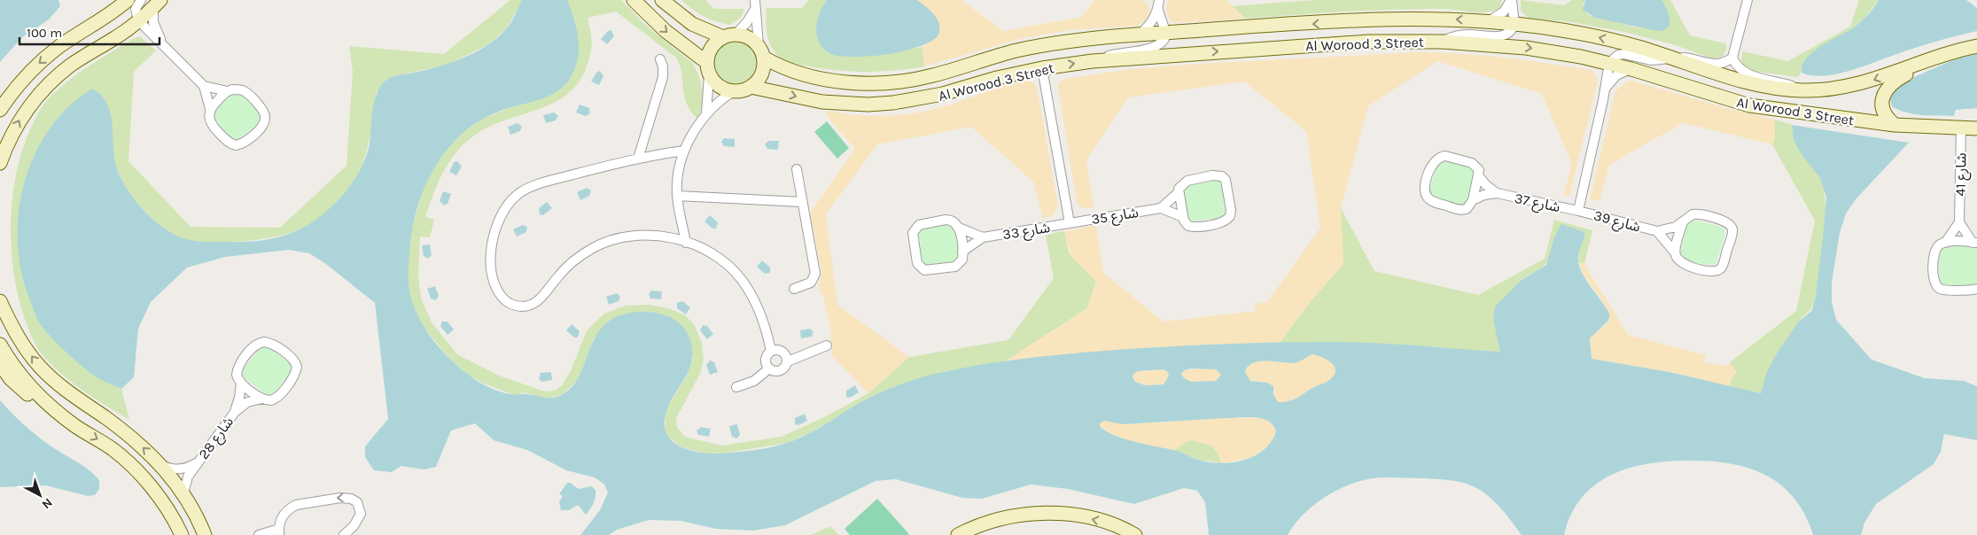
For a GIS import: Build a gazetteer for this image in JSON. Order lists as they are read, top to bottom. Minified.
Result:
{"streets":{"street":["Al Worood 3 Street","شارع 41","شارع 37","شارع 35","شارع 39","شارع 33","شارع 28"]},"crossings":[["Al Worood 3 Street","شارع 41"],["شارع 37","شارع 39"],["شارع 35","شارع 33"]],"scale_bar":"100 m","north":"bottom right"}
